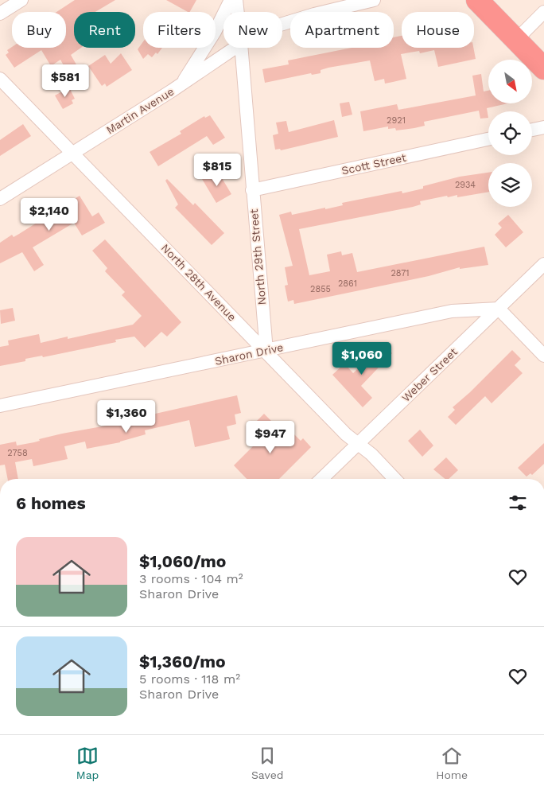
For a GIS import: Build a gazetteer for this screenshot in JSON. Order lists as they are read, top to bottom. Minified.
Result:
{"streets":{"street":["Martin Avenue","Scott Street","North 29th Street","North 28th Avenue","Sharon Drive","Weber Street"]},"crossings":[["Martin Avenue","North 28th Avenue"],["Scott Street","North 29th Street"],["North 29th Street","North 28th Avenue"],["North 29th Street","Sharon Drive"],["North 28th Avenue","Sharon Drive"],["North 28th Avenue","Weber Street"],["Sharon Drive","Weber Street"]],"house_numbers":["2921","2934","2871","2861","2855","2758"],"north":"bottom right","page":{"chip":["Buy","Rent","Filters","New","Apartment","House"],"price":["$581","$815","$2,140","$1,060","$1,360","$947"],"heading":"6 homes","list":[{"name":"$1,060/mo","note":"3 rooms · 104 m² · Sharon Drive"},{"name":"$1,360/mo","note":"5 rooms · 118 m² · Sharon Drive"}],"tabs":["Map","Saved","Home"]}}
